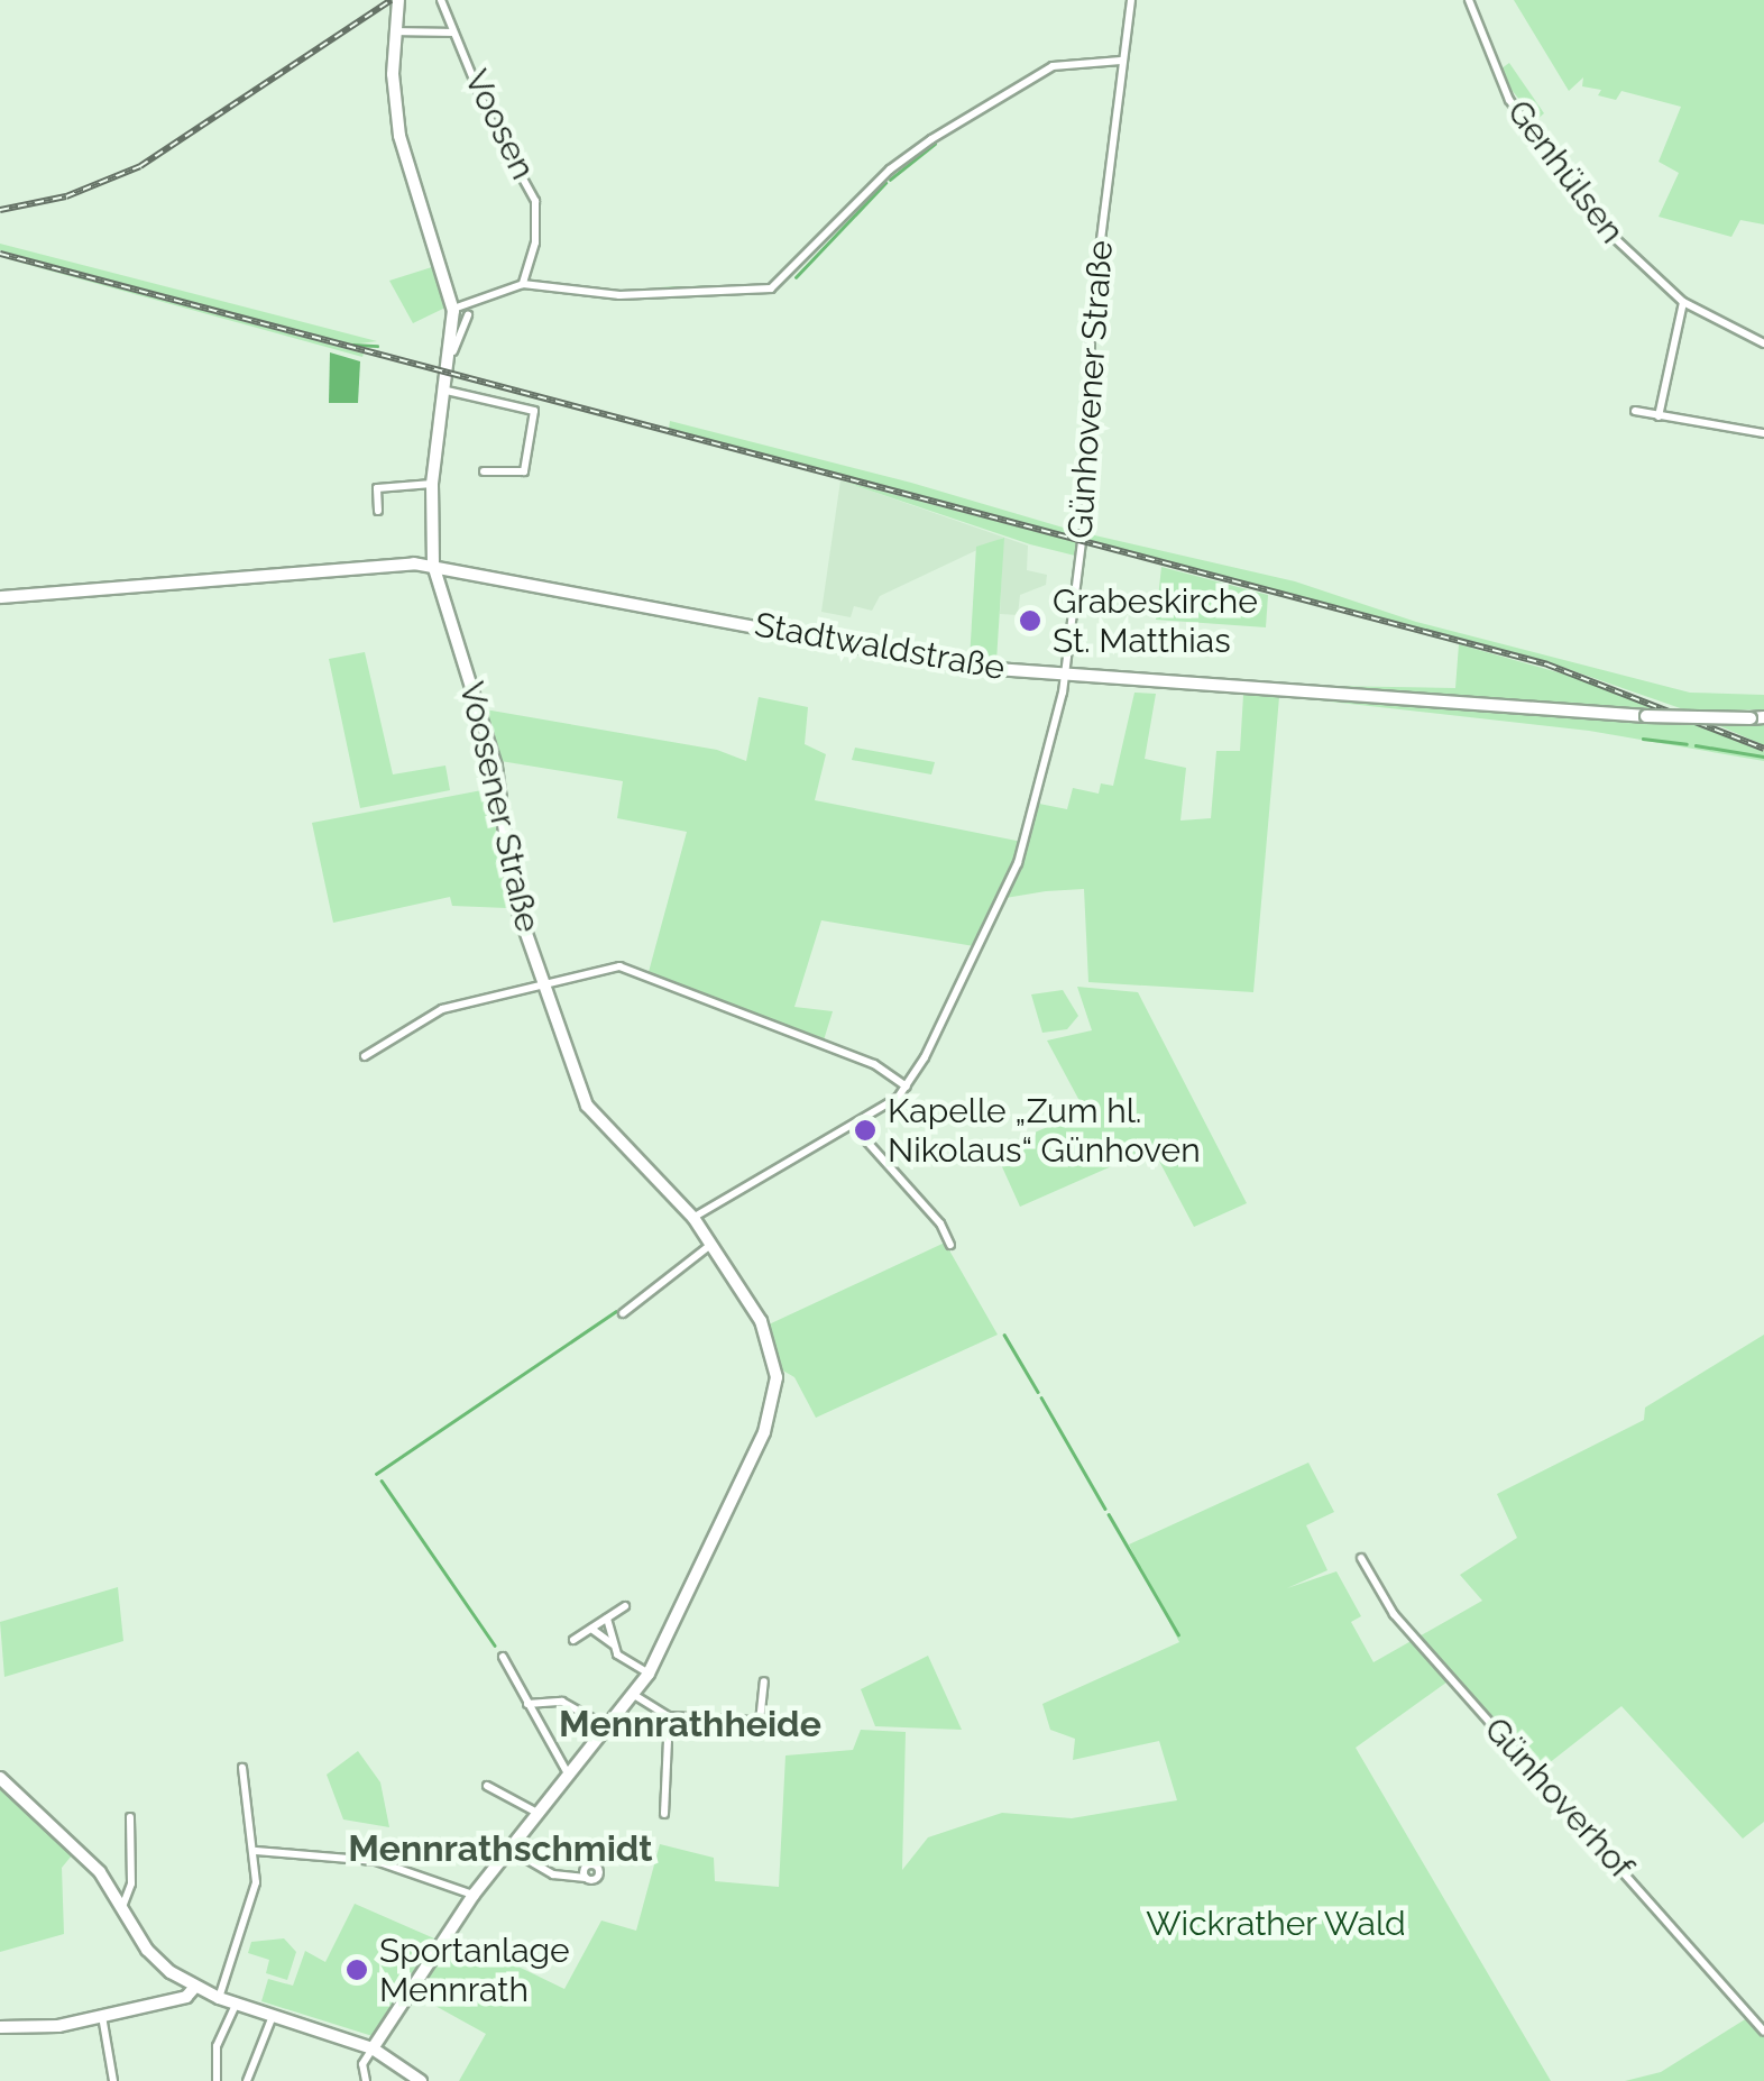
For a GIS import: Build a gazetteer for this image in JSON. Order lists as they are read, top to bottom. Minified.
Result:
{"streets":{"street":["Voosen","Genhülsen","Günhovener Straße","Stadtwaldstraße","Voosener Straße","Günhoverhof"]},"crossings":[["Günhovener Straße","Stadtwaldstraße"],["Günhovener Straße","Voosener Straße"],["Stadtwaldstraße","Voosener Straße"]],"districts":["Mennrathheide","Mennrathschmidt"],"parks":["Wickrather Wald"],"places":["Grabeskirche St. Matthias","Kapelle „Zum hl. Nikolaus“ Günhoven","Sportanlage Mennrath"]}
